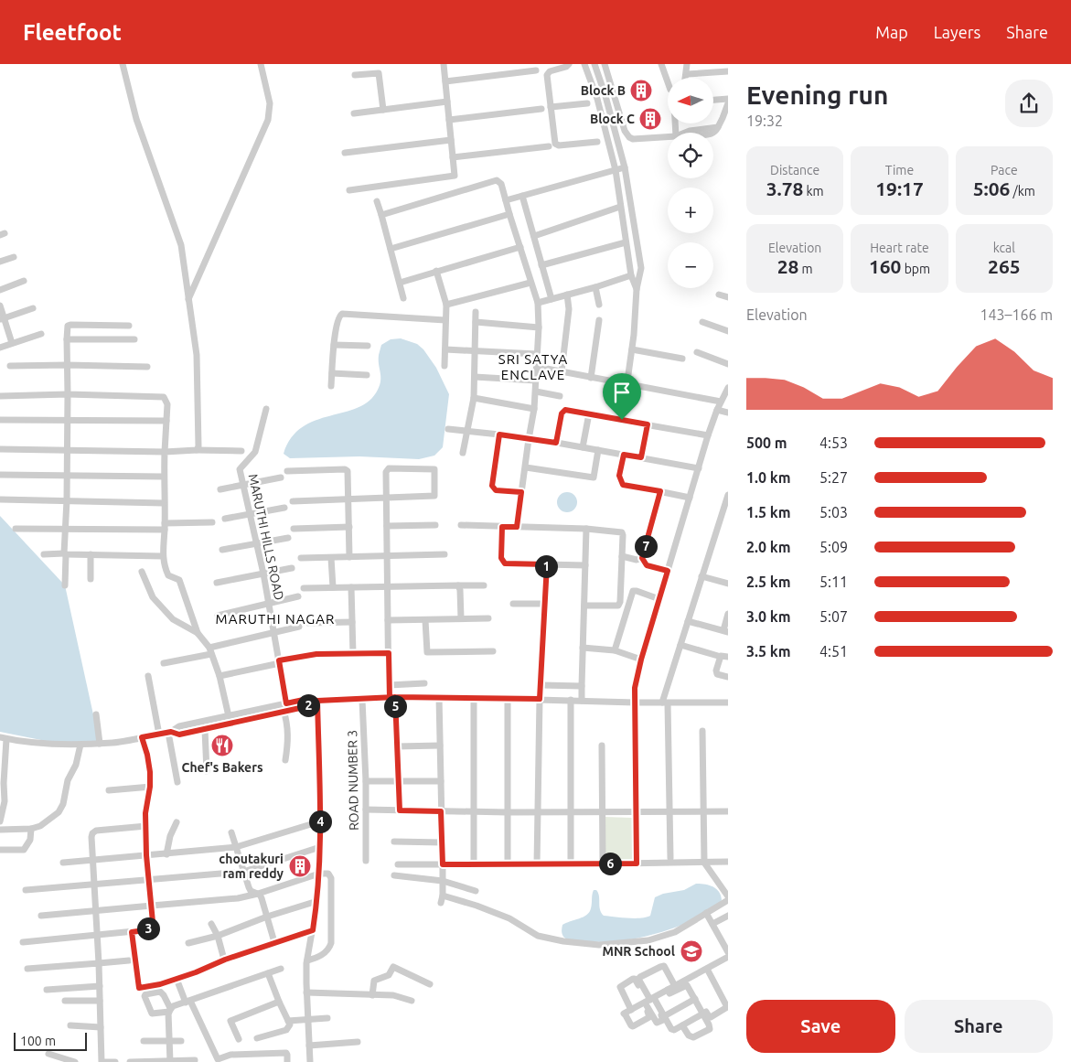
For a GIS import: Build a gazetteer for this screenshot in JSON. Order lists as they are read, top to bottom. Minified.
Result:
{"streets":{"street":["MARUTHI HILLS ROAD","ROAD NUMBER 3"]},"districts":["SRI SATYA ENCLAVE","MARUTHI NAGAR"],"places":{"building":["Block B","Block C","choutakuri ram reddy"],"restaurant":["Chef's Bakers"],"school or university":["MNR School"]},"scale_bar":"100 m","north":"left","page":{"header":"Fleetfoot","nav":["Map","Layers","Share"],"heading":["Evening run","19:32"],"map_buttons":["+","−"],"stats":[["Distance","3.78 km"],["Time","19:17"],["Pace","5:06 /km"],["Elevation","28 m"],["Heart rate","160 bpm"],["kcal","265"]],"chart":["Elevation","143–166 m"],"list":[{"name":"500 m","note":"4:53"},{"name":"1.0 km","note":"5:27"},{"name":"1.5 km","note":"5:03"},{"name":"2.0 km","note":"5:09"},{"name":"2.5 km","note":"5:11"},{"name":"3.0 km","note":"5:07"},{"name":"3.5 km","note":"4:51"}],"pins":["7","1","2","5","4","6","3"],"buttons":["Save","Share"],"scale":"100 m"}}
